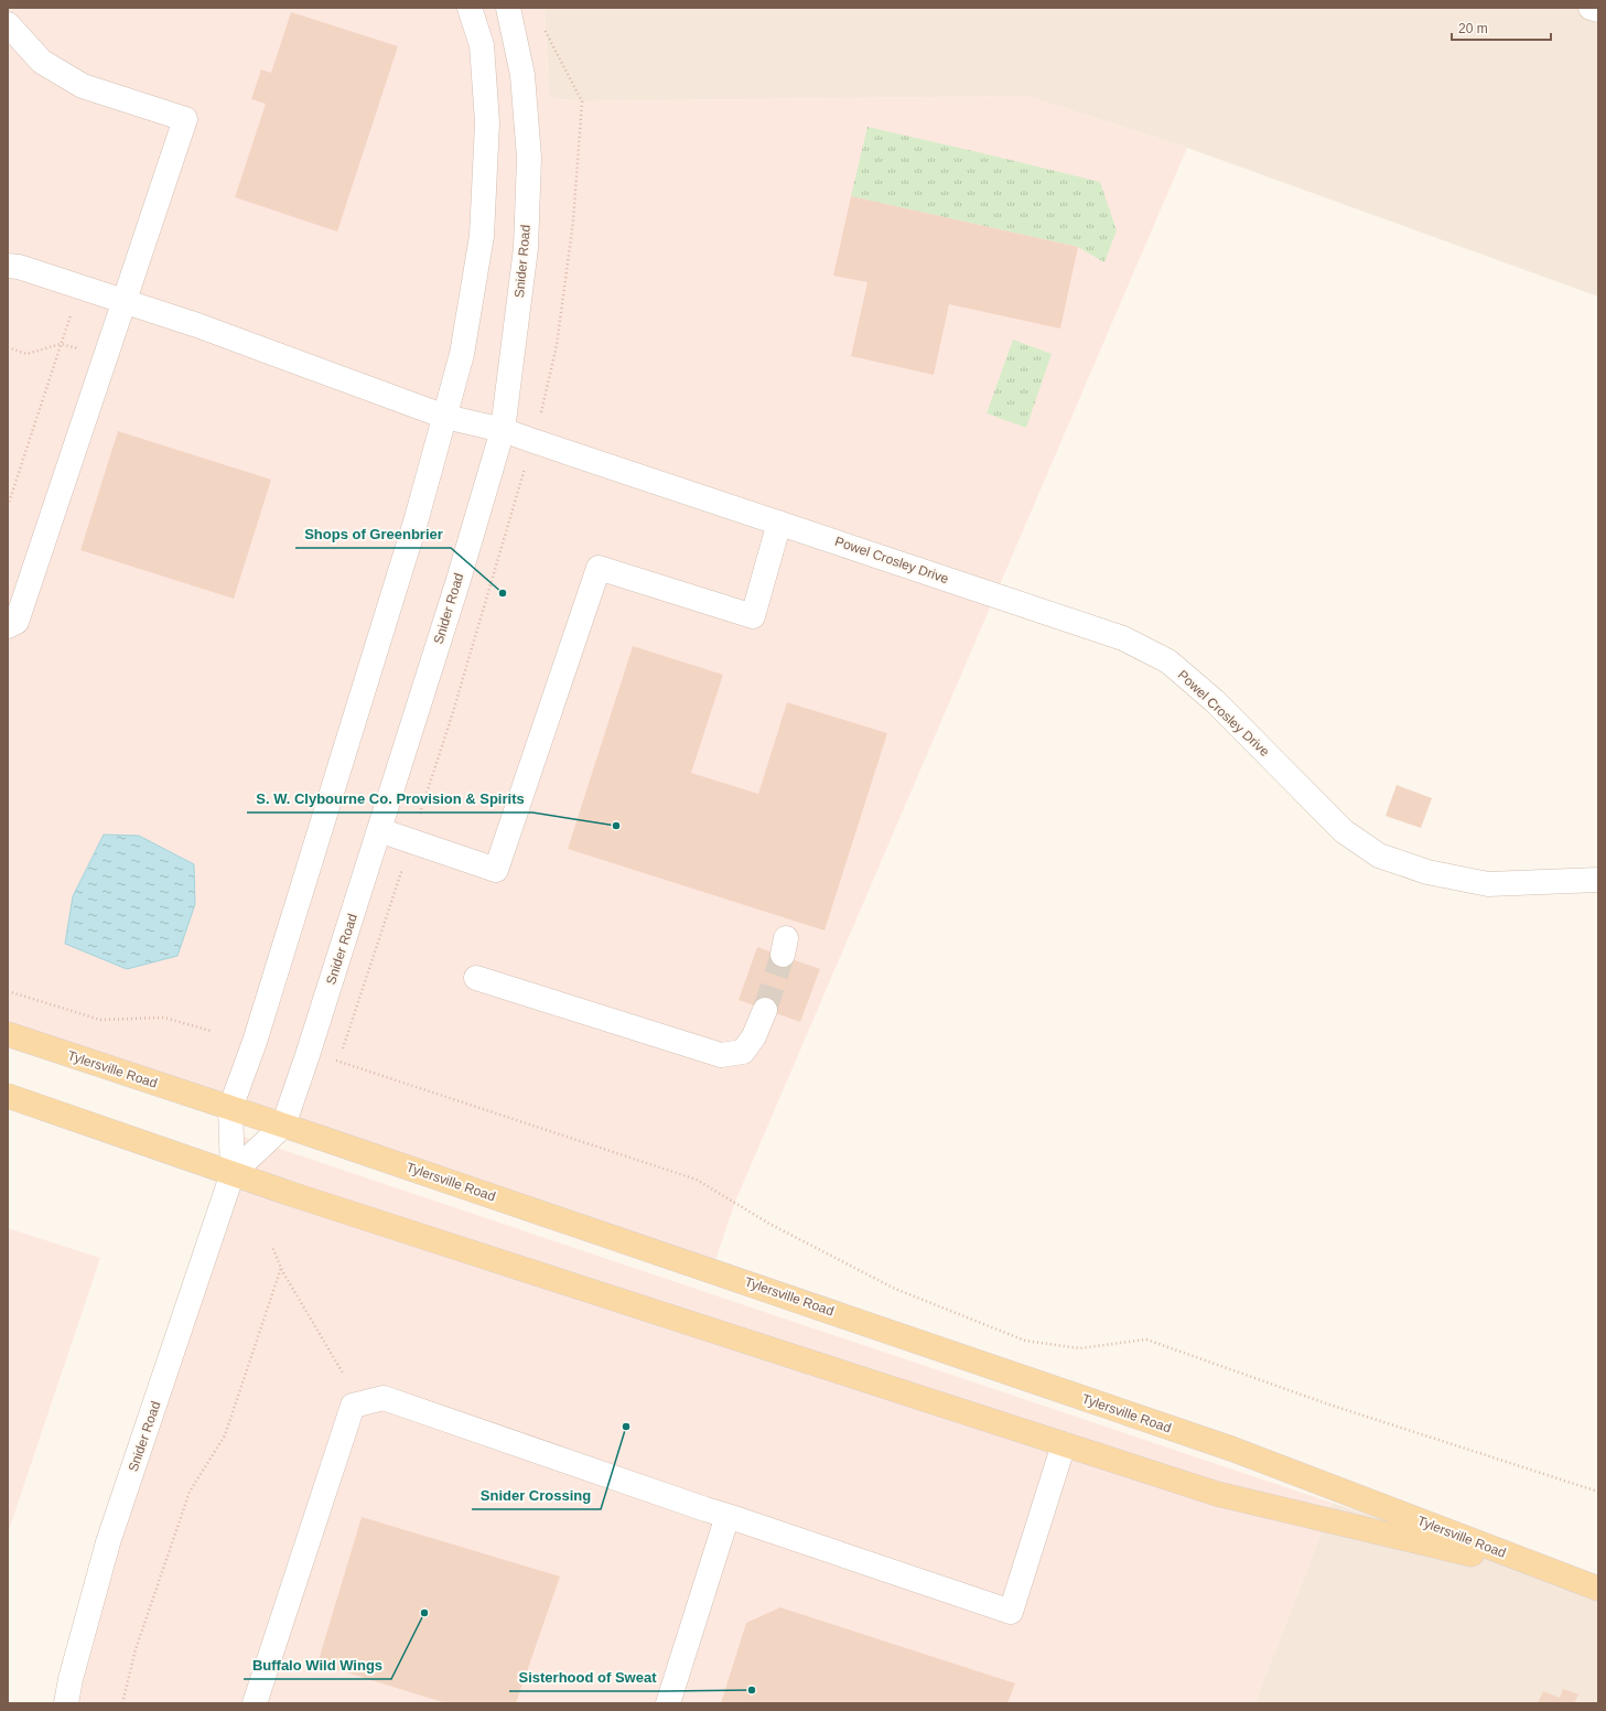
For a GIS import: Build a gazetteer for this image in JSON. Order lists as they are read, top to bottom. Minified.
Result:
{"streets":{"main road":["Tylersville Road"],"street":["Snider Road","Powel Crosley Drive"]},"crossings":[["Snider Road","Powel Crosley Drive"],["Snider Road","Tylersville Road"]],"places":["Shops of Greenbrier","S. W. Clybourne Co. Provision & Spirits","Snider Crossing","Buffalo Wild Wings","Sisterhood of Sweat"],"scale_bar":"20 m"}
